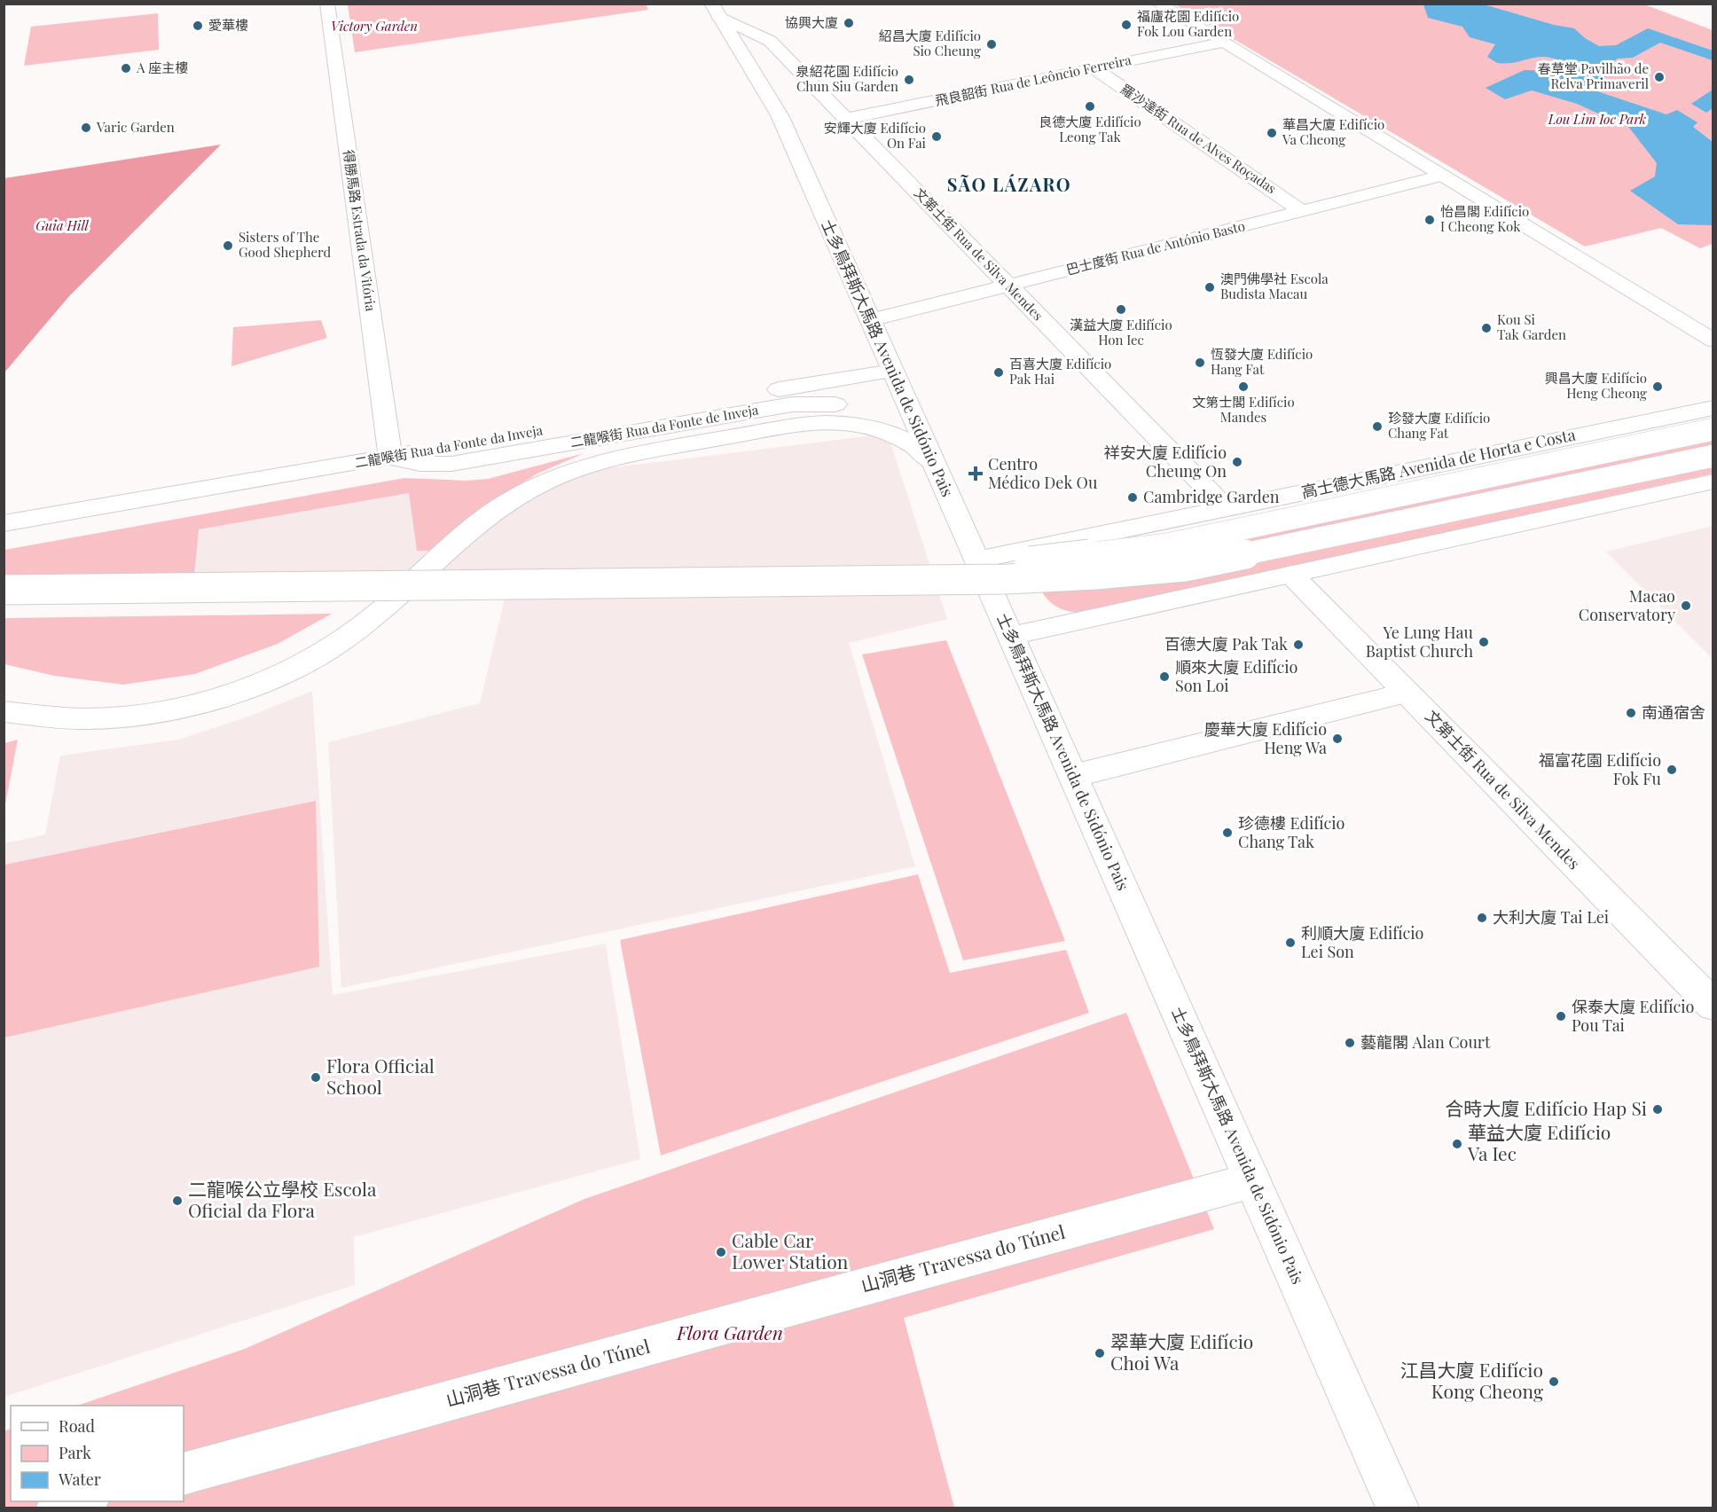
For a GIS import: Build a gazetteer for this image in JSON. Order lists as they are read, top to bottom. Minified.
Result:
{"streets":{"street":["飛良韶街 Rua de Leôncio Ferreira","羅沙達街 Rua de Alves Roçadas","得勝馬路 Estrada da Vitória","巴士度街 Rua de António Basto","文第士街 Rua de Silva Mendes","士多鳥拜斯大馬路 Avenida de Sidónio Pais","二龍喉街 Rua da Fonte de Inveja","二龍喉街 Rua da Fonte da Inveja","高士德大馬路 Avenida de Horta e Costa","山洞巷 Travessa do Túnel"]},"crossings":[["飛良韶街 Rua de Leôncio Ferreira","羅沙達街 Rua de Alves Roçadas"],["飛良韶街 Rua de Leôncio Ferreira","文第士街 Rua de Silva Mendes"],["羅沙達街 Rua de Alves Roçadas","巴士度街 Rua de António Basto"],["得勝馬路 Estrada da Vitória","二龍喉街 Rua da Fonte de Inveja"],["得勝馬路 Estrada da Vitória","二龍喉街 Rua da Fonte da Inveja"],["巴士度街 Rua de António Basto","文第士街 Rua de Silva Mendes"],["巴士度街 Rua de António Basto","士多鳥拜斯大馬路 Avenida de Sidónio Pais"],["文第士街 Rua de Silva Mendes","士多鳥拜斯大馬路 Avenida de Sidónio Pais"],["文第士街 Rua de Silva Mendes","高士德大馬路 Avenida de Horta e Costa"],["士多鳥拜斯大馬路 Avenida de Sidónio Pais","二龍喉街 Rua da Fonte de Inveja"],["士多鳥拜斯大馬路 Avenida de Sidónio Pais","二龍喉街 Rua da Fonte da Inveja"],["士多鳥拜斯大馬路 Avenida de Sidónio Pais","高士德大馬路 Avenida de Horta e Costa"],["士多鳥拜斯大馬路 Avenida de Sidónio Pais","山洞巷 Travessa do Túnel"],["二龍喉街 Rua da Fonte de Inveja","二龍喉街 Rua da Fonte da Inveja"]],"districts":["SÃO LÁZARO"],"parks":["Victory Garden","Lou Lim Ioc Park","Guia Hill","Flora Garden"],"places":{"other":["協興大廈","福廬花園 Edifício Fok Lou Garden","愛華樓","紹昌大廈 Edifício Sio Cheung","A 座主樓","春草堂 Pavilhão de Relva Primaveril","泉紹花園 Edifício Chun Siu Garden","良德大廈 Edifício Leong Tak","Varic Garden","華昌大廈 Edifício Va Cheong","安輝大廈 Edifício On Fai","怡昌閣 Edifício I Cheong Kok","Sisters of The Good Shepherd","澳門佛學社 Escola Budista Macau","漢益大廈 Edifício Hon Iec","Kou Si Tak Garden","恆發大廈 Edifício Hang Fat","百喜大廈 Edifício Pak Hai","文第士閣 Edifício Mandes","興昌大廈 Edifício Heng Cheong","珍發大廈 Edifício Chang Fat","祥安大廈 Edifício Cheung On","Cambridge Garden","Macao Conservatory","Ye Lung Hau Baptist Church","百德大廈 Pak Tak","順來大廈 Edifício Son Loi","南通宿舍","慶華大廈 Edifício Heng Wa","福富花園 Edifício Fok Fu","珍德樓 Edifício Chang Tak","大利大廈 Tai Lei","利順大廈 Edifício Lei Son","保泰大廈 Edifício Pou Tai","藝龍閣 Alan Court","Flora Official School","合時大廈 Edifício Hap Si","華益大廈 Edifício Va Iec","二龍喉公立學校 Escola Oficial da Flora","Cable Car Lower Station","翠華大廈 Edifício Choi Wa","江昌大廈 Edifício Kong Cheong"],"health":["Centro Médico Dek Ou"]},"legend":["Road","Park","Water"]}
